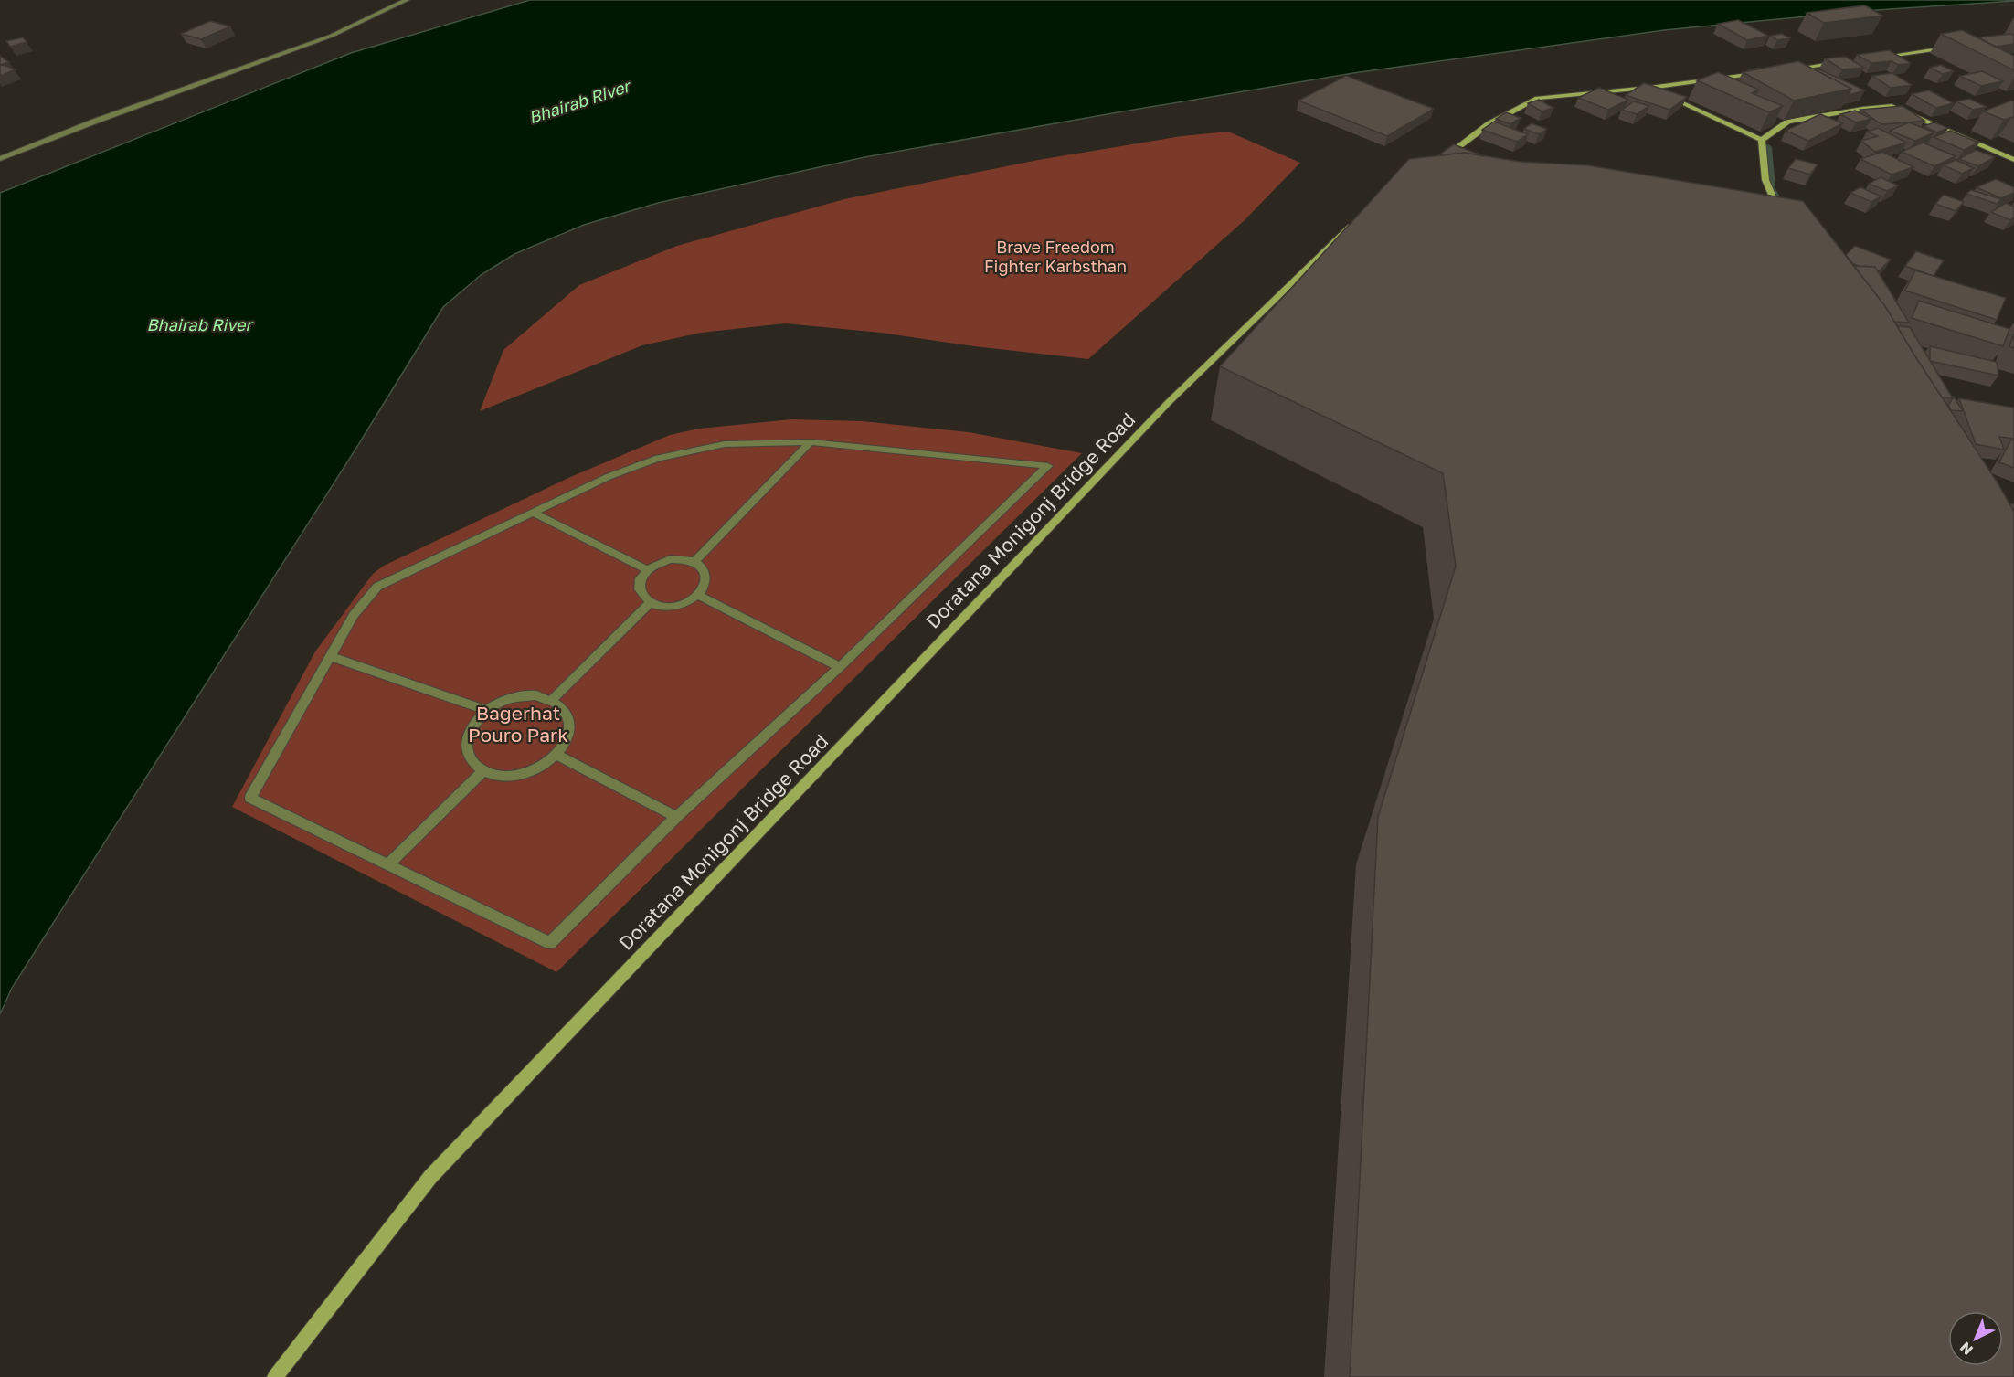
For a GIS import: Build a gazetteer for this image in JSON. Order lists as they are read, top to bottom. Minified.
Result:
{"streets":{"main road":["Doratana Monigonj Bridge Road"]},"water":["Bhairab River"],"parks":["Brave Freedom Fighter Karbsthan","Bagerhat Pouro Park"],"north":"bottom left"}
